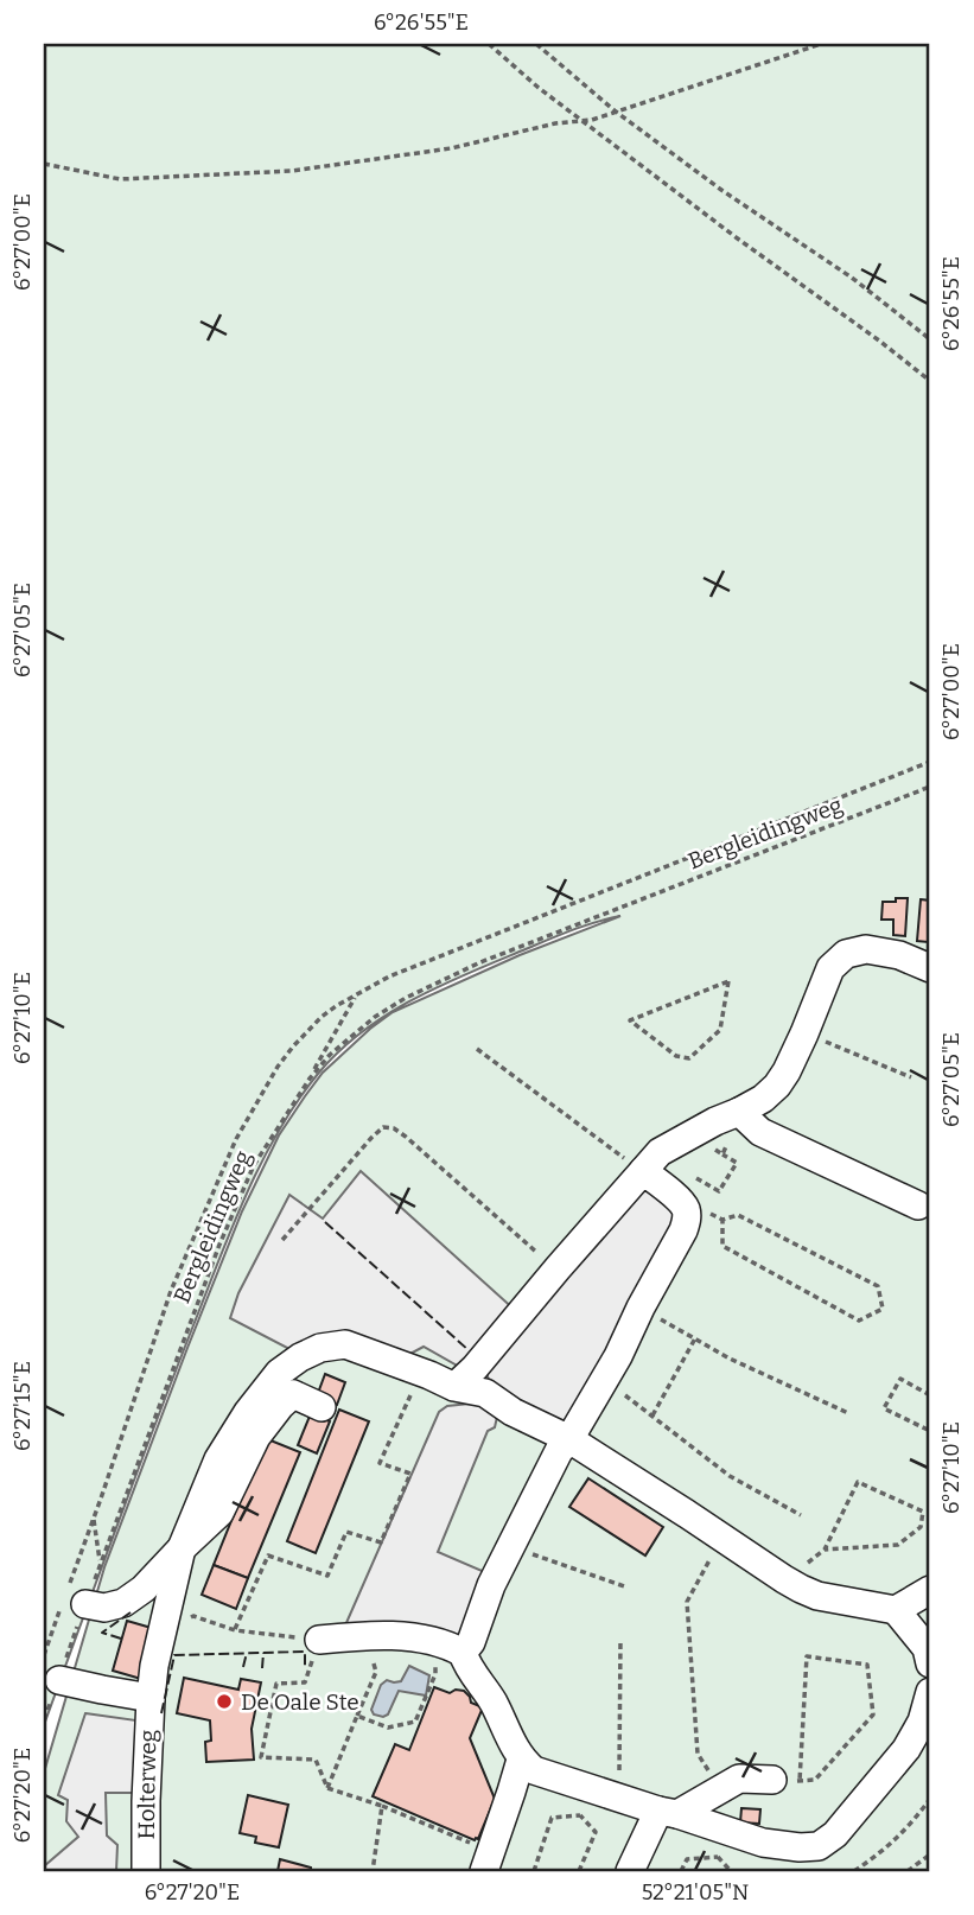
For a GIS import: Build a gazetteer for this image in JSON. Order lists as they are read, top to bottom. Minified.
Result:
{"streets":{"lane":["Holterweg"],"path":["Bergleidingweg"]},"crossings":[["Bergleidingweg","Holterweg"]],"places":["De Oale Ste"],"coordinates":["6°26'55\"E","6°27'00\"E","6°27'05\"E","6°27'10\"E","6°27'15\"E","6°27'20\"E","52°21'05\"N"]}
